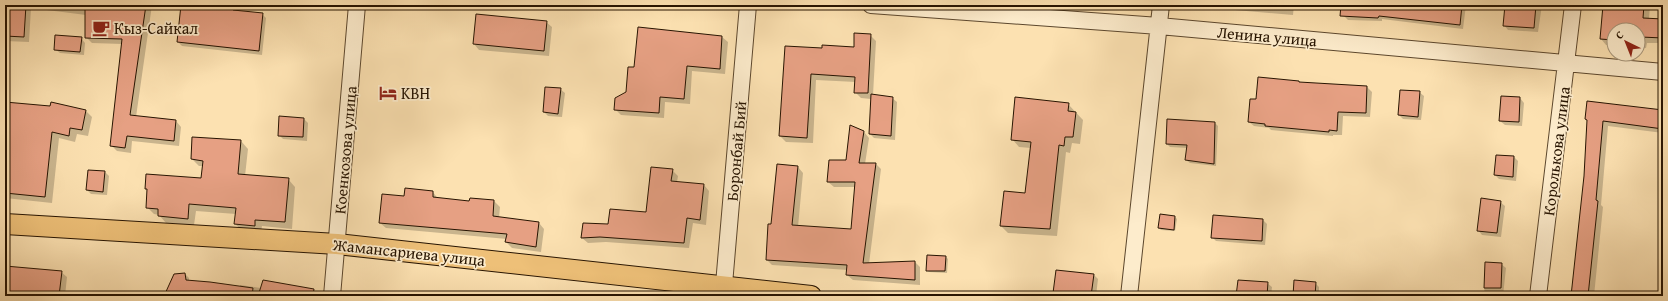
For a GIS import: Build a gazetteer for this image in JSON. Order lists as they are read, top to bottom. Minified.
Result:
{"streets":{"main road":["Жамансариева улица"],"street":["Ленина улица","Коенкозова улица","Боронбай Бий","Королькова улица"]},"crossings":[["Ленина улица","Королькова улица"],["Коенкозова улица","Жамансариева улица"],["Боронбай Бий","Жамансариева улица"]],"places":{"cafe":["Кыз-Сайкал"],"hotel":["KBH"]},"north":"top left"}
